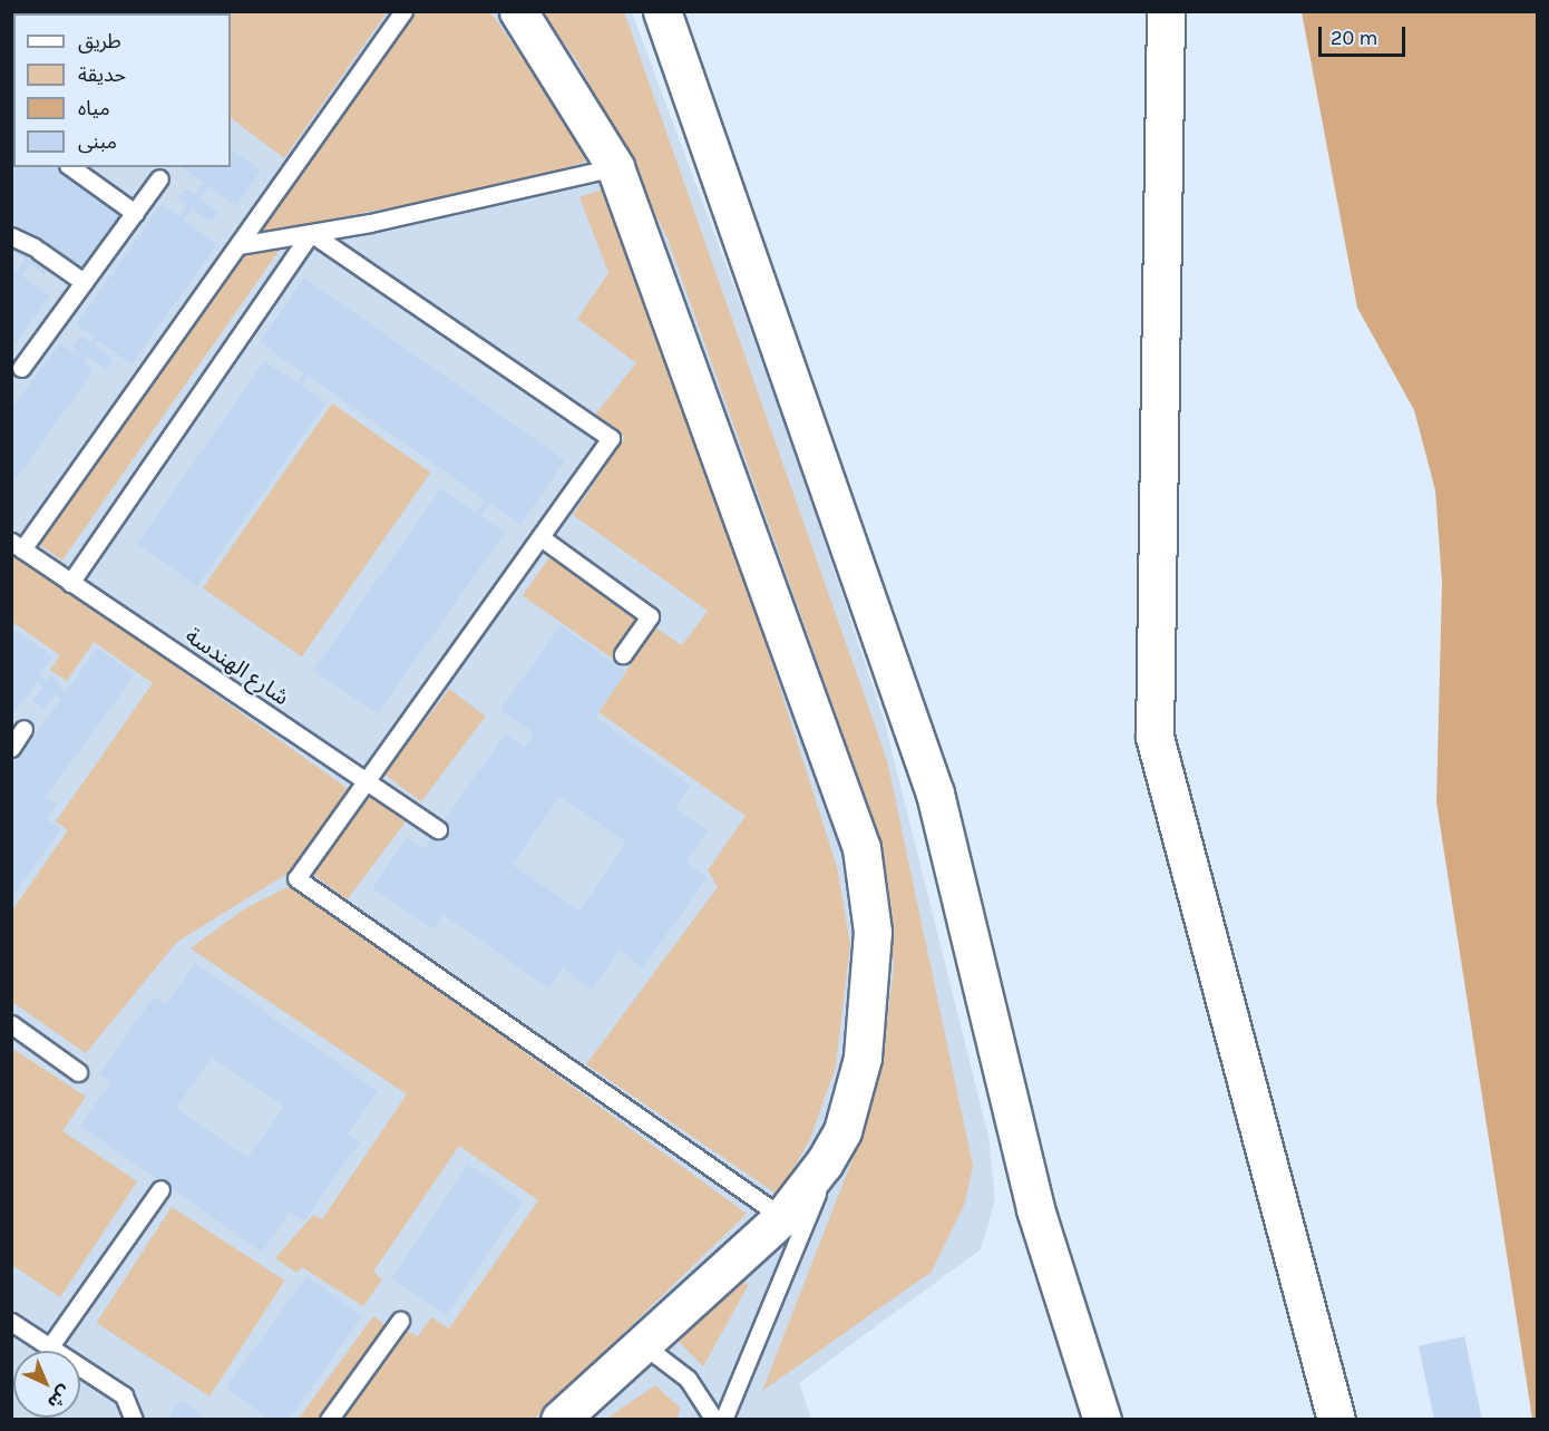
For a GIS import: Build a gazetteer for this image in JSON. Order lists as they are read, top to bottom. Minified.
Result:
{"streets":{"lane":["شارع الهندسة"]},"legend":["طريق","حديقة","مياه","مبنى"],"scale_bar":"20 m","north":"bottom right"}
